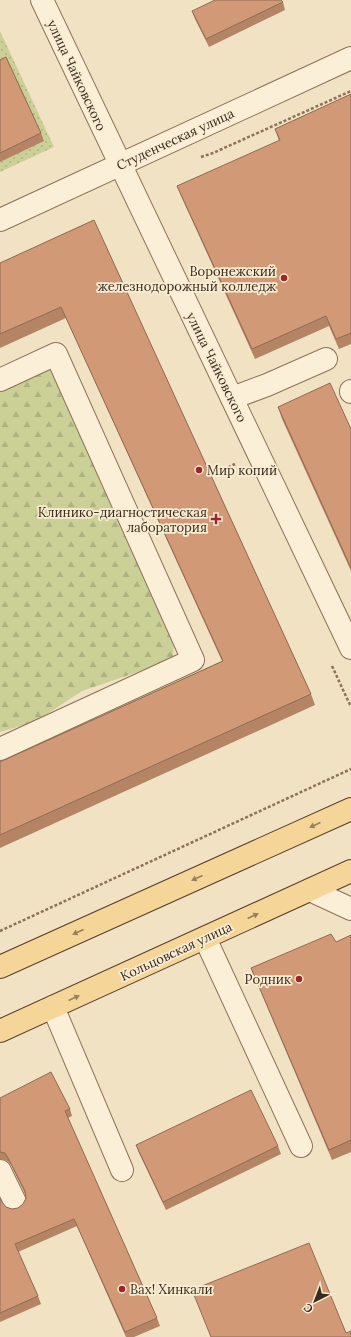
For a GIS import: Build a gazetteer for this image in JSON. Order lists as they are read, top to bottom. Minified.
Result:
{"streets":{"main road":["Кольцовская улица"],"street":["улица Чайковского","Студенческая улица"]},"crossings":[["улица Чайковского","Студенческая улица"]],"places":{"other":["Воронежский железнодорожный колледж","Мир копий","Родник","Вах! Хинкали"],"health":["Клинико-диагностическая лаборатория"]},"north":"bottom left"}
